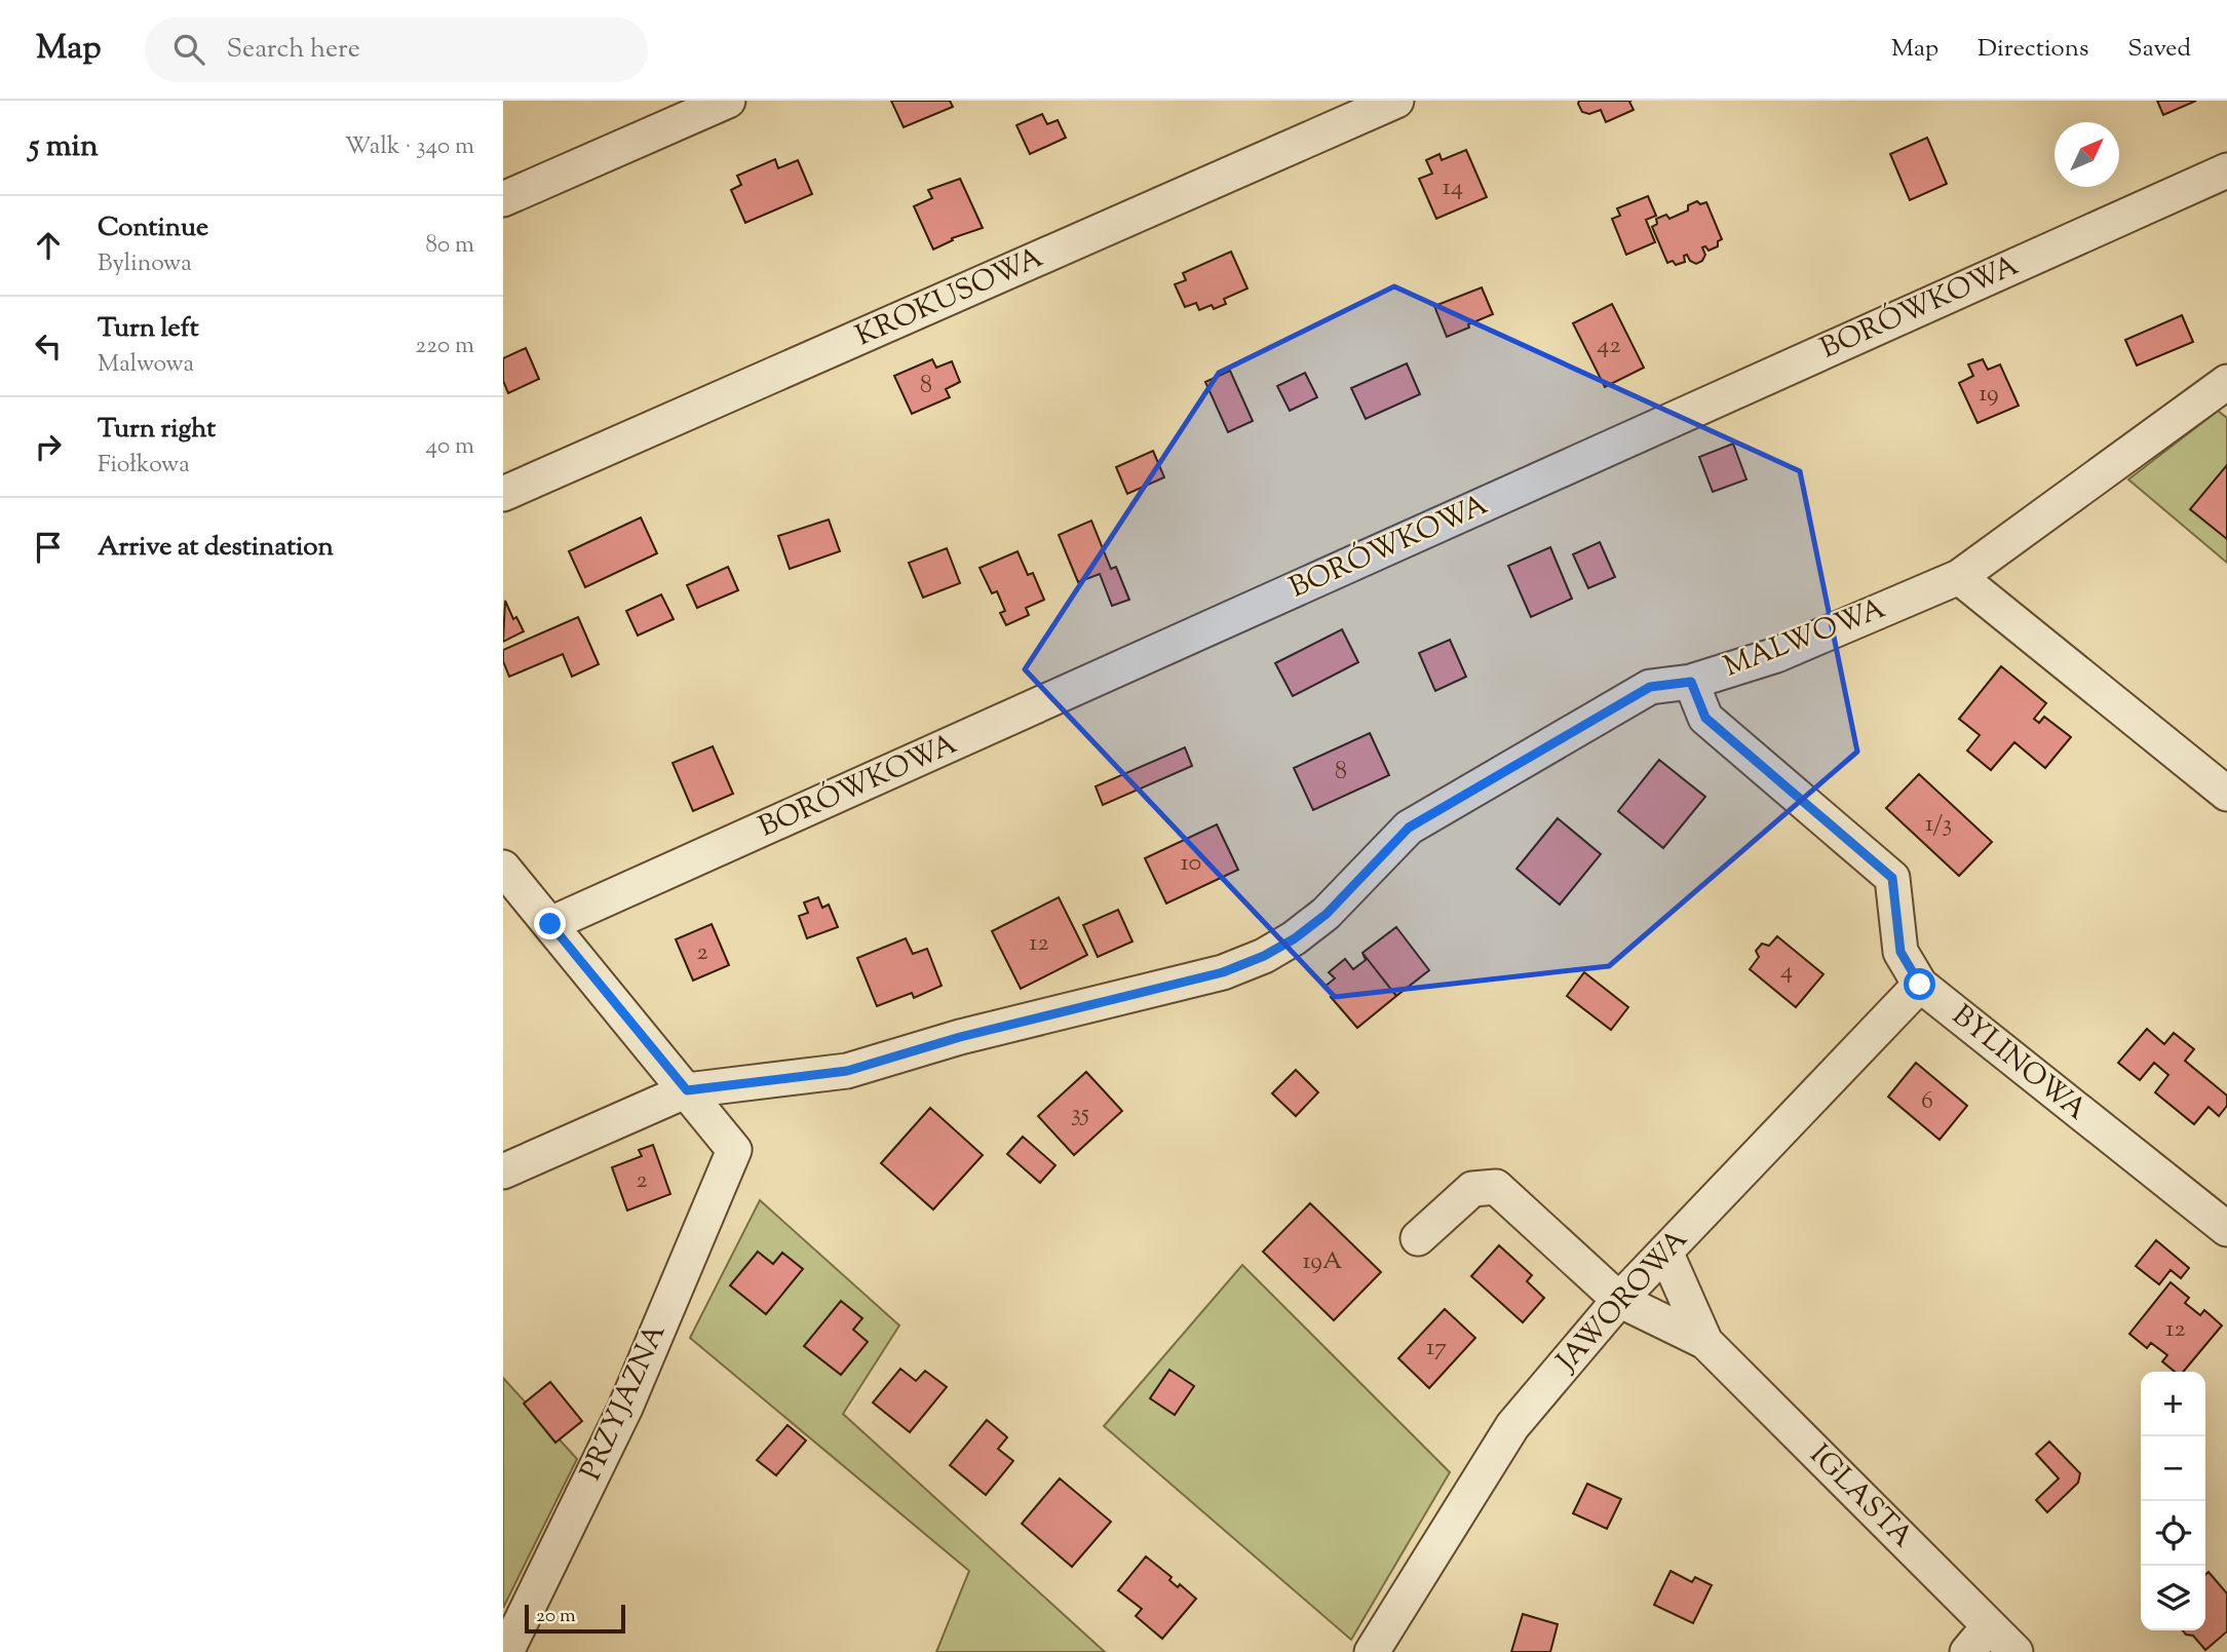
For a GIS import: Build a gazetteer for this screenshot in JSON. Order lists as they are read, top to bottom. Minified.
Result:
{"streets":{"street":["KROKUSOWA","BORÓWKOWA","MALWOWA","BYLINOWA","JAWOROWA","PRZYJAZNA","IGLASTA"]},"crossings":[["MALWOWA","BYLINOWA"],["MALWOWA","PRZYJAZNA"],["BYLINOWA","JAWOROWA"],["JAWOROWA","IGLASTA"]],"house_numbers":["14","42","8","19","8","1/3","10","12","2","4","6","35","2","19A","12","17"],"scale_bar":"20 m","north":"top right","page":{"header":"Map","search":"Search here","nav":["Map","Directions","Saved"],"heading":["5 min","Walk · 340 m"],"list":[["Continue","Bylinowa","80 m"],["Turn left","Malwowa","220 m"],["Turn right","Fiołkowa","40 m"],"Arrive at destination"],"map_buttons":["+","−"],"scale":"20 m"}}
